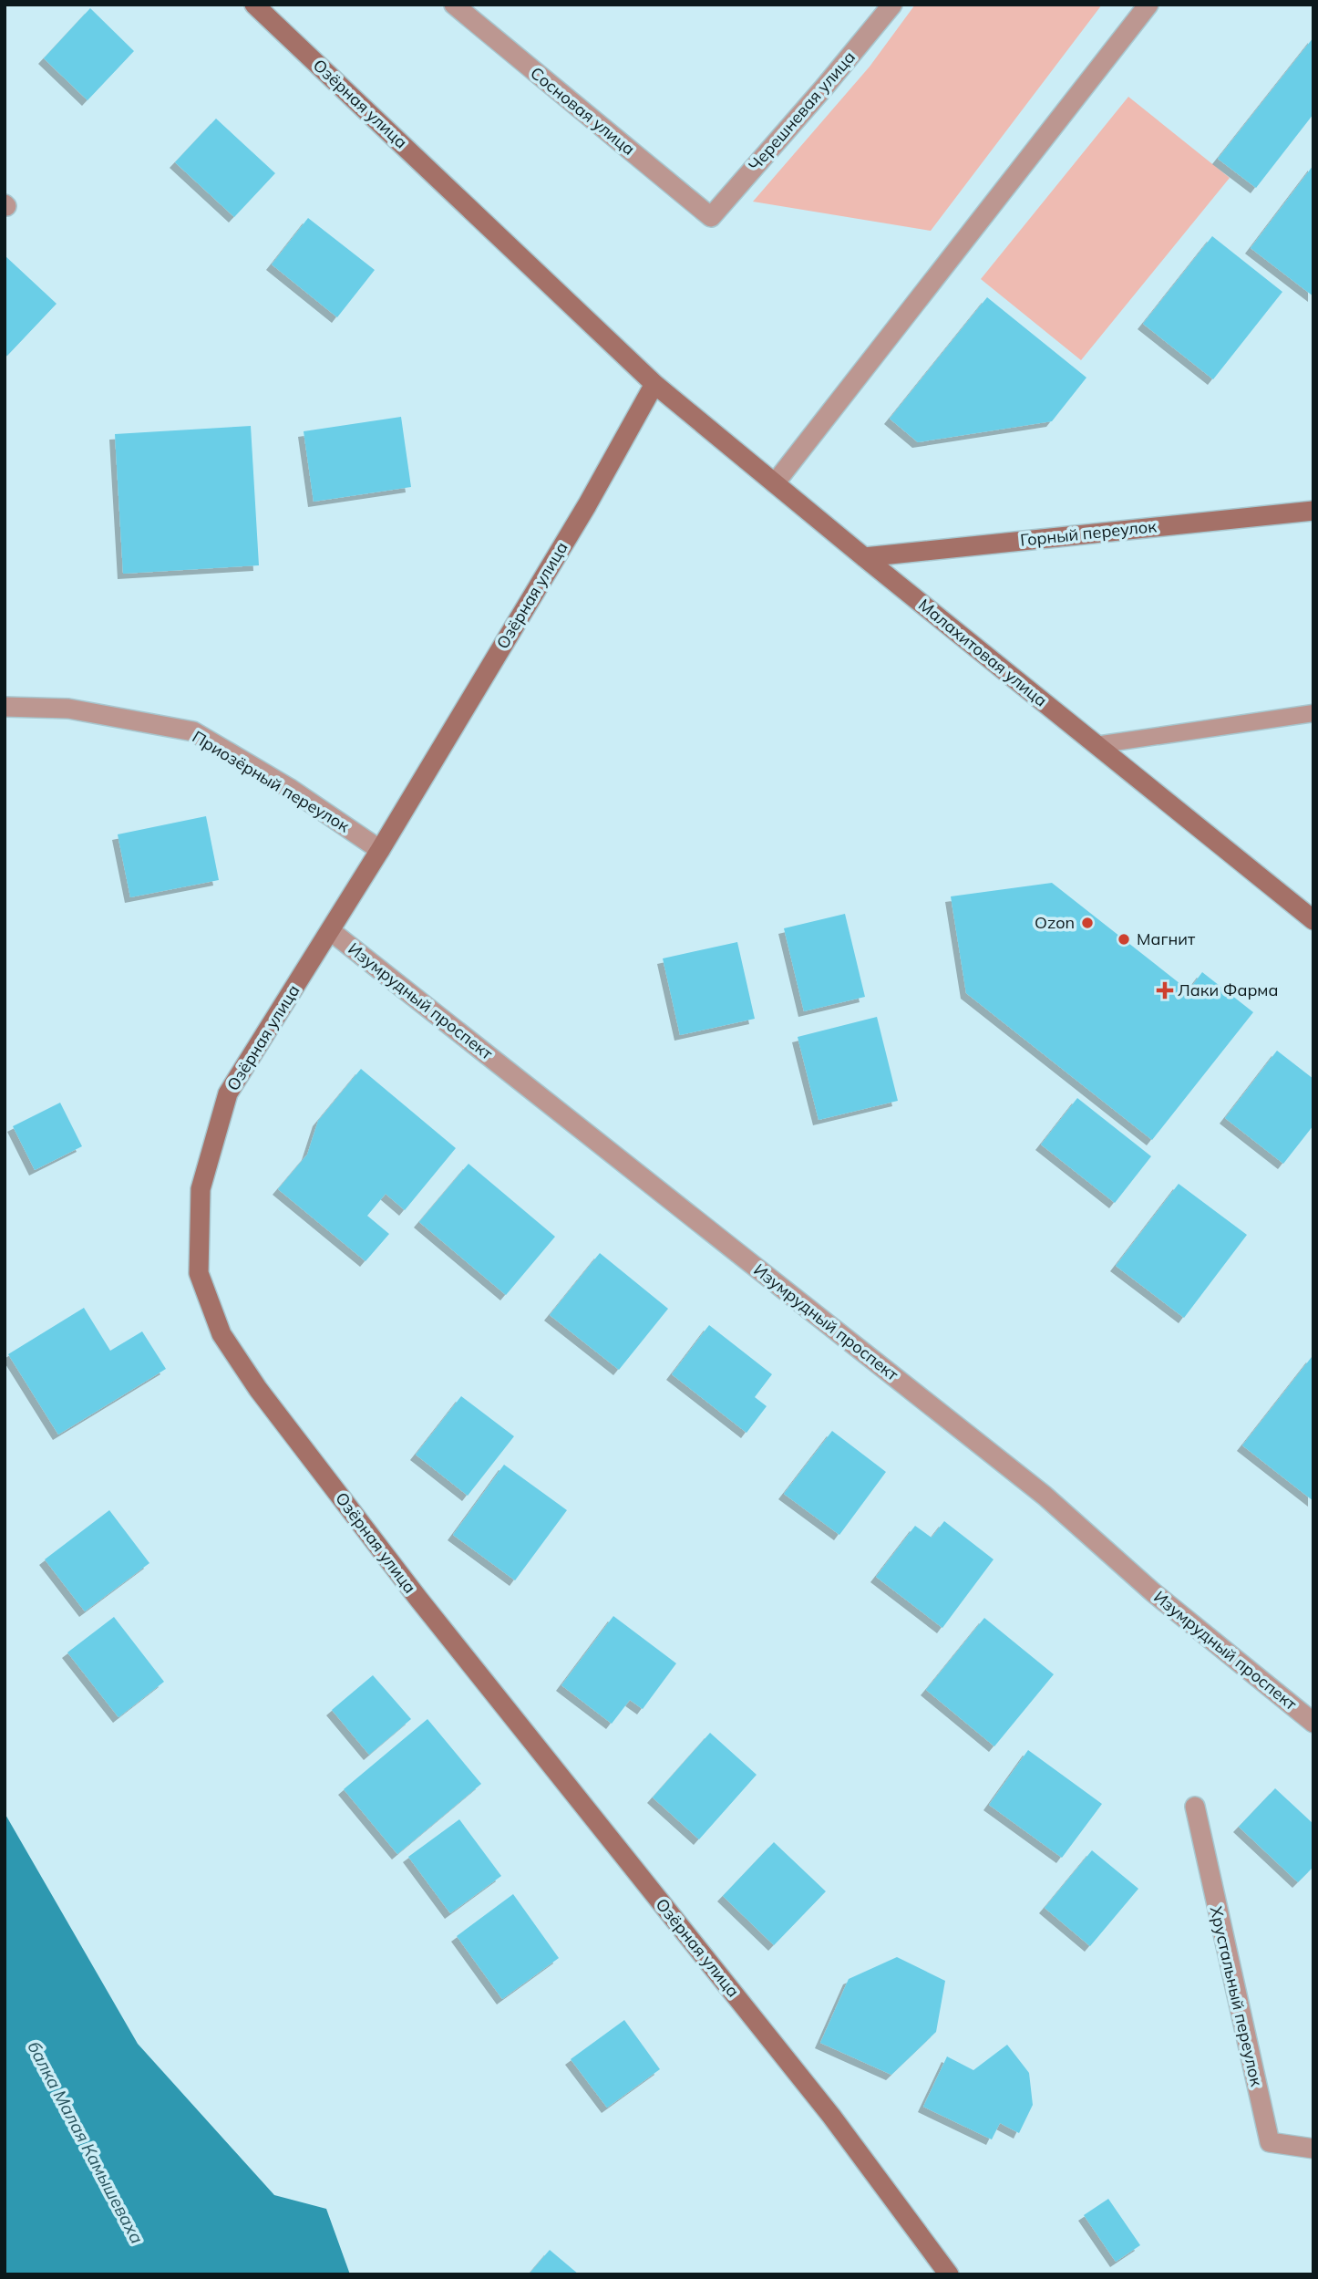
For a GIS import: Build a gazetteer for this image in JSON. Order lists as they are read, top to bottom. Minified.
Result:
{"streets":{"street":["Озёрная улица","Сосновая улица","Черешневая улица","Горный переулок","Малахитовая улица","Приозёрный переулок","Изумрудный проспект","Хрустальный переулок"]},"crossings":[["Озёрная улица","Малахитовая улица"],["Озёрная улица","Приозёрный переулок"],["Озёрная улица","Изумрудный проспект"],["Сосновая улица","Черешневая улица"],["Горный переулок","Малахитовая улица"]],"water":["балка Малая Камышеваха"],"places":{"other":["Ozon","Магнит"],"health":["Лаки Фарма"]}}
